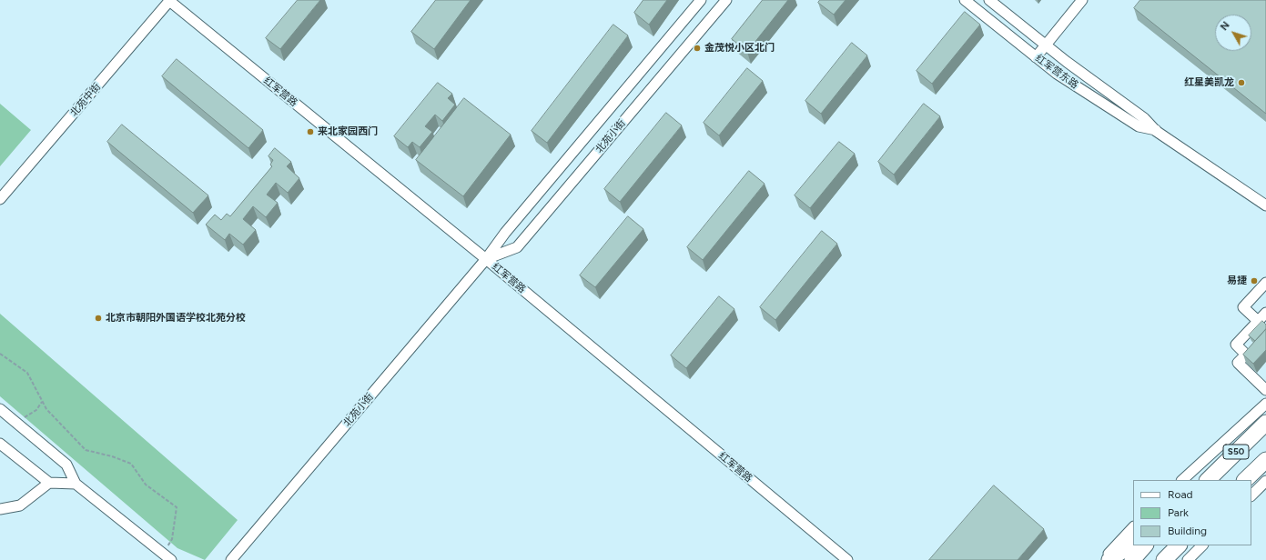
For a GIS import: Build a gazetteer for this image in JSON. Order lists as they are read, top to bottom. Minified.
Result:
{"streets":{"highway":["S50"],"street":["红军营东路","红军营路","北苑中街","北苑小街"]},"crossings":[["红军营路","北苑中街"],["红军营路","北苑小街"]],"places":["金茂悦小区北门","红星美凯龙","来北家园西门","易捷","北京市朝阳外国语学校北苑分校"],"legend":["Road","Park","Building"],"north":"top left"}
